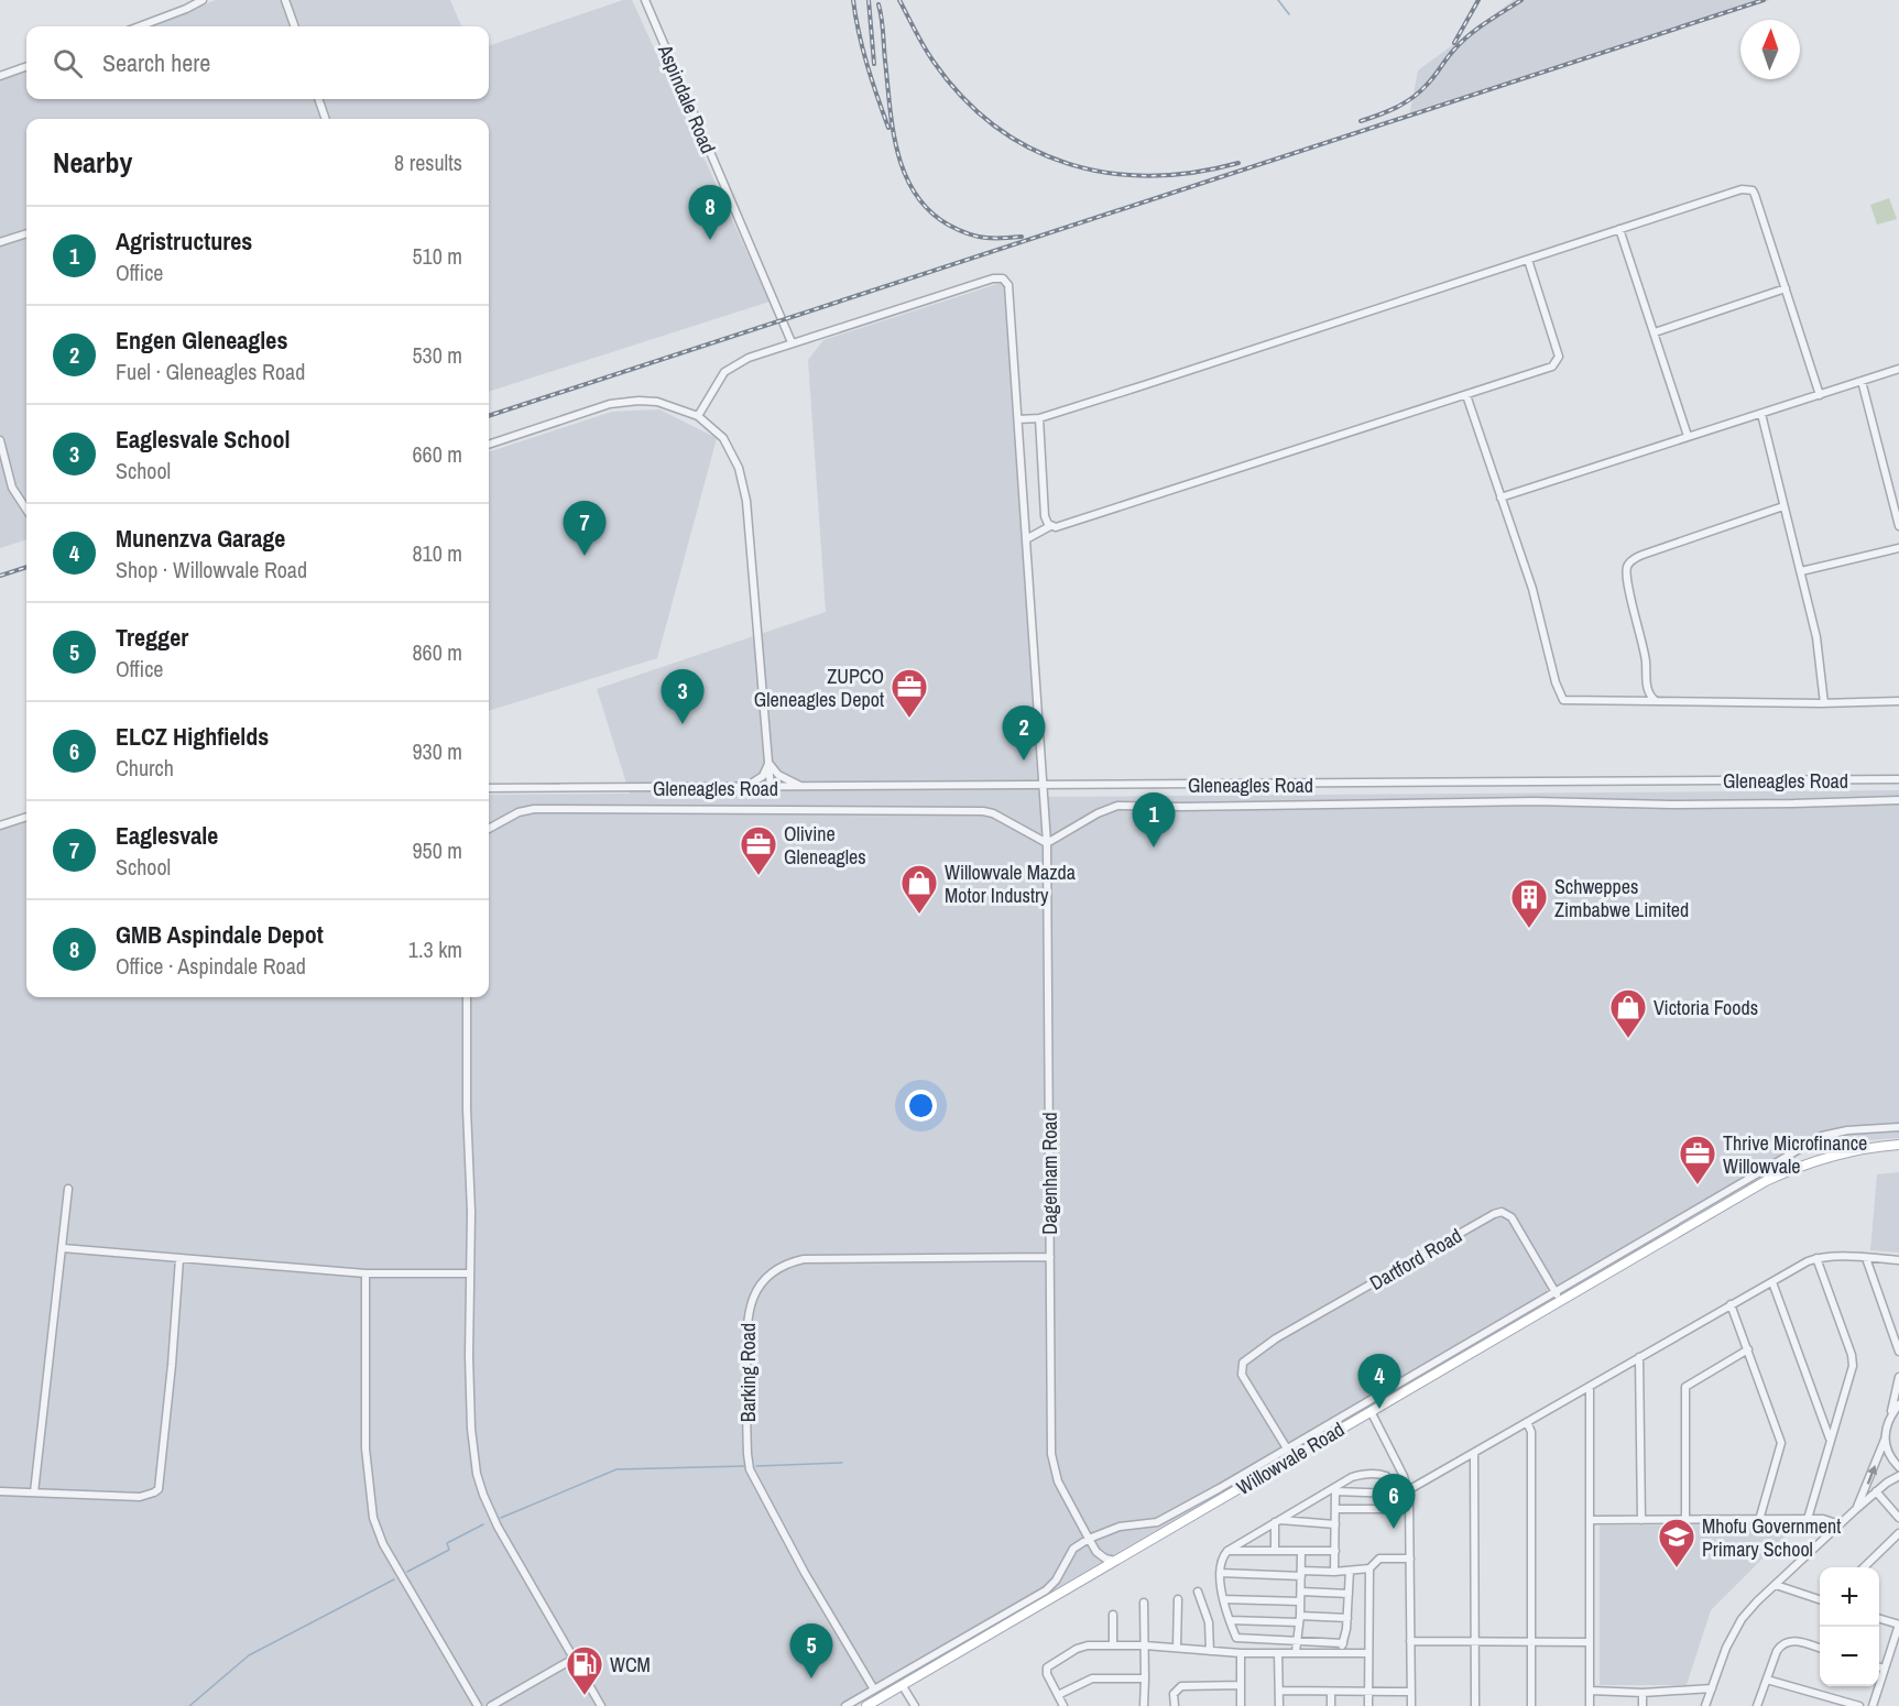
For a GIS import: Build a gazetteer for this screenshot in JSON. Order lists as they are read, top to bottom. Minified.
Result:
{"streets":{"main road":["Willowvale Road"],"street":["Aspindale Road","Gleneagles Road","Dagenham Road","Dartford Road","Barking Road"]},"crossings":[["Aspindale Road","Dagenham Road"],["Gleneagles Road","Dagenham Road"],["Dagenham Road","Barking Road"],["Dartford Road","Willowvale Road"]],"places":{"office":["ZUPCO Gleneagles Depot","Olivine Gleneagles","Thrive Microfinance Willowvale"],"shop":["Willowvale Mazda Motor Industry","Victoria Foods"],"building":["Schweppes Zimbabwe Limited"],"school or university":["Mhofu Government Primary School"],"fuel station":["WCM"]},"north":"top","page":{"search":"Search here","heading":["Nearby","8 results"],"pins":["8","7","3","2","1","4","6","5"],"list":[{"mark":"1","name":"Agristructures","note":"Office","value":"510 m"},{"mark":"2","name":"Engen Gleneagles","note":"Fuel · Gleneagles Road","value":"530 m"},{"mark":"3","name":"Eaglesvale School","note":"School","value":"660 m"},{"mark":"4","name":"Munenzva Garage","note":"Shop · Willowvale Road","value":"810 m"},{"mark":"5","name":"Tregger","note":"Office","value":"860 m"},{"mark":"6","name":"ELCZ Highfields","note":"Church","value":"930 m"},{"mark":"7","name":"Eaglesvale","note":"School","value":"950 m"},{"mark":"8","name":"GMB Aspindale Depot","note":"Office · Aspindale Road","value":"1.3 km"}],"map_buttons":["+","−"]}}
